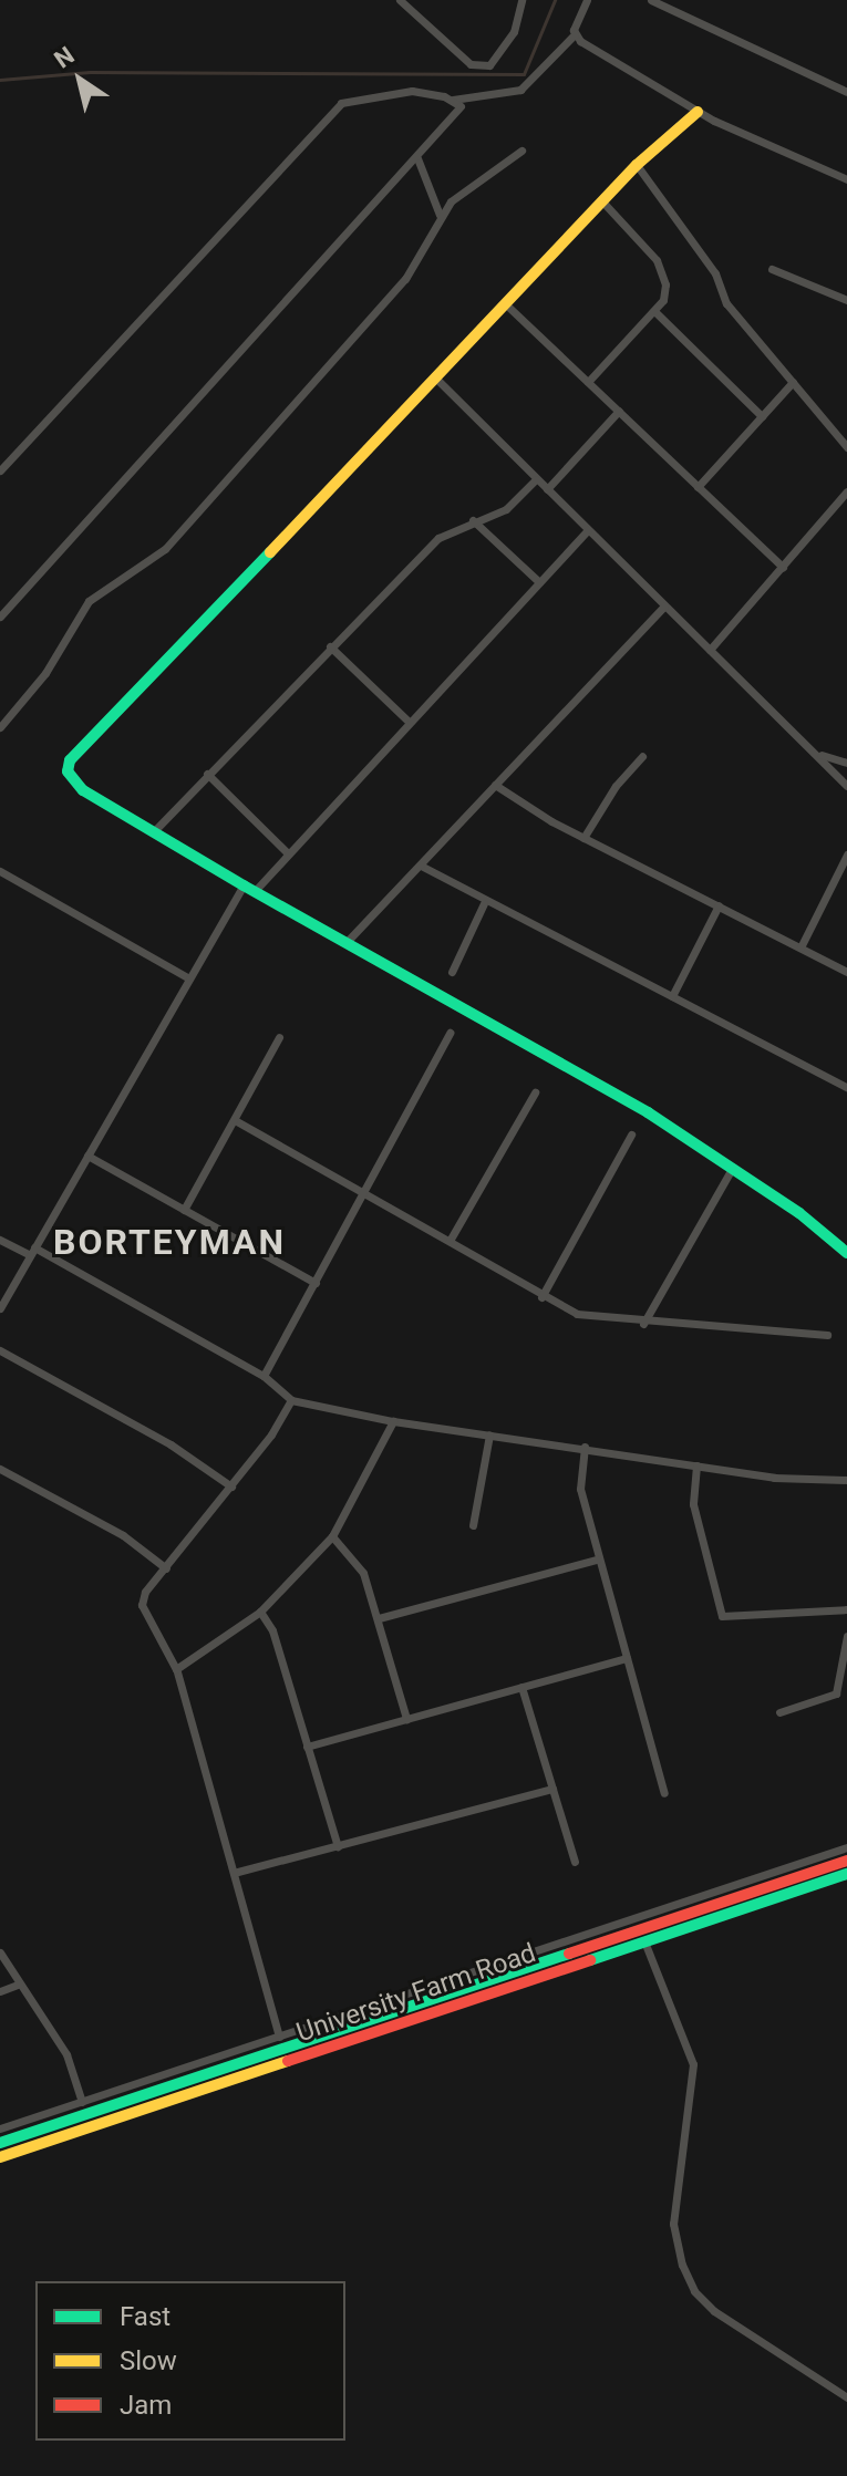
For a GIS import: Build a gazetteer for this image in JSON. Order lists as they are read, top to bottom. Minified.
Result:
{"streets":{"street":["University Farm Road"]},"districts":["BORTEYMAN"],"legend":["Fast","Slow","Jam"],"north":"top left"}
